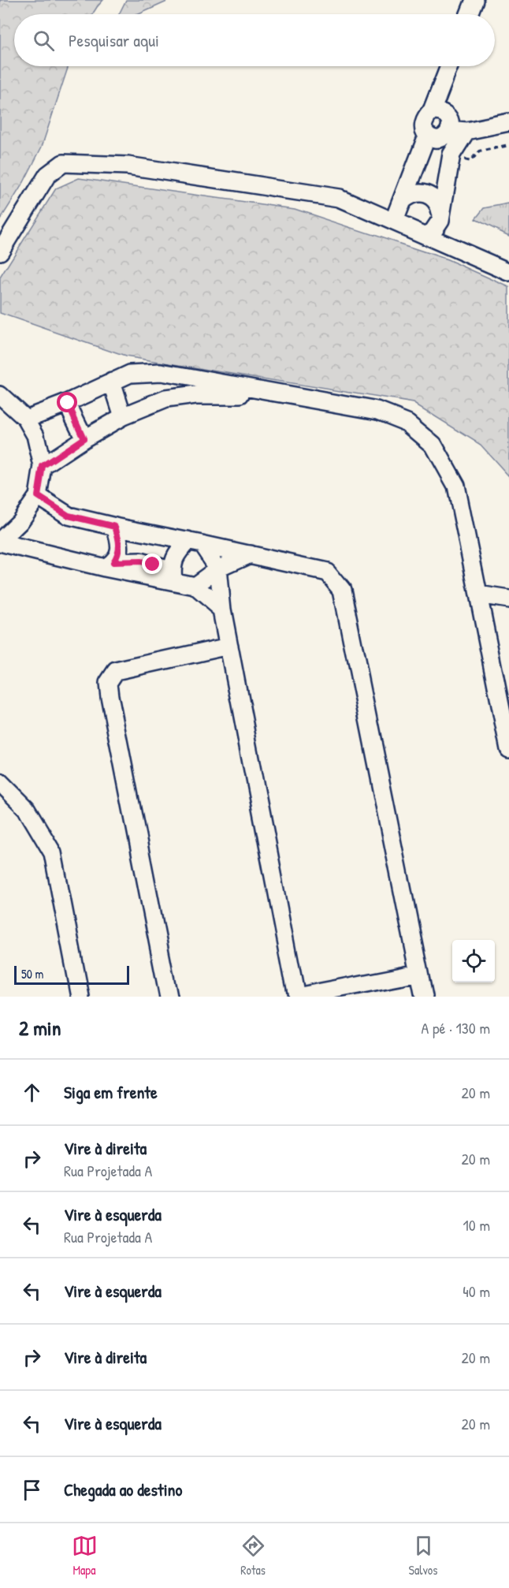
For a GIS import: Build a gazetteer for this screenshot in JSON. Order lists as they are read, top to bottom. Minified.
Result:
{"scale_bar":"50 m","page":{"search":"Pesquisar aqui","scale":"50 m","heading":["2 min","A pé · 130 m"],"list":[["Siga em frente","20 m"],["Vire à direita","Rua Projetada A","20 m"],["Vire à esquerda","Rua Projetada A","10 m"],["Vire à esquerda","40 m"],["Vire à direita","20 m"],["Vire à esquerda","20 m"],"Chegada ao destino"],"nav":["Mapa","Rotas","Salvos"]}}
